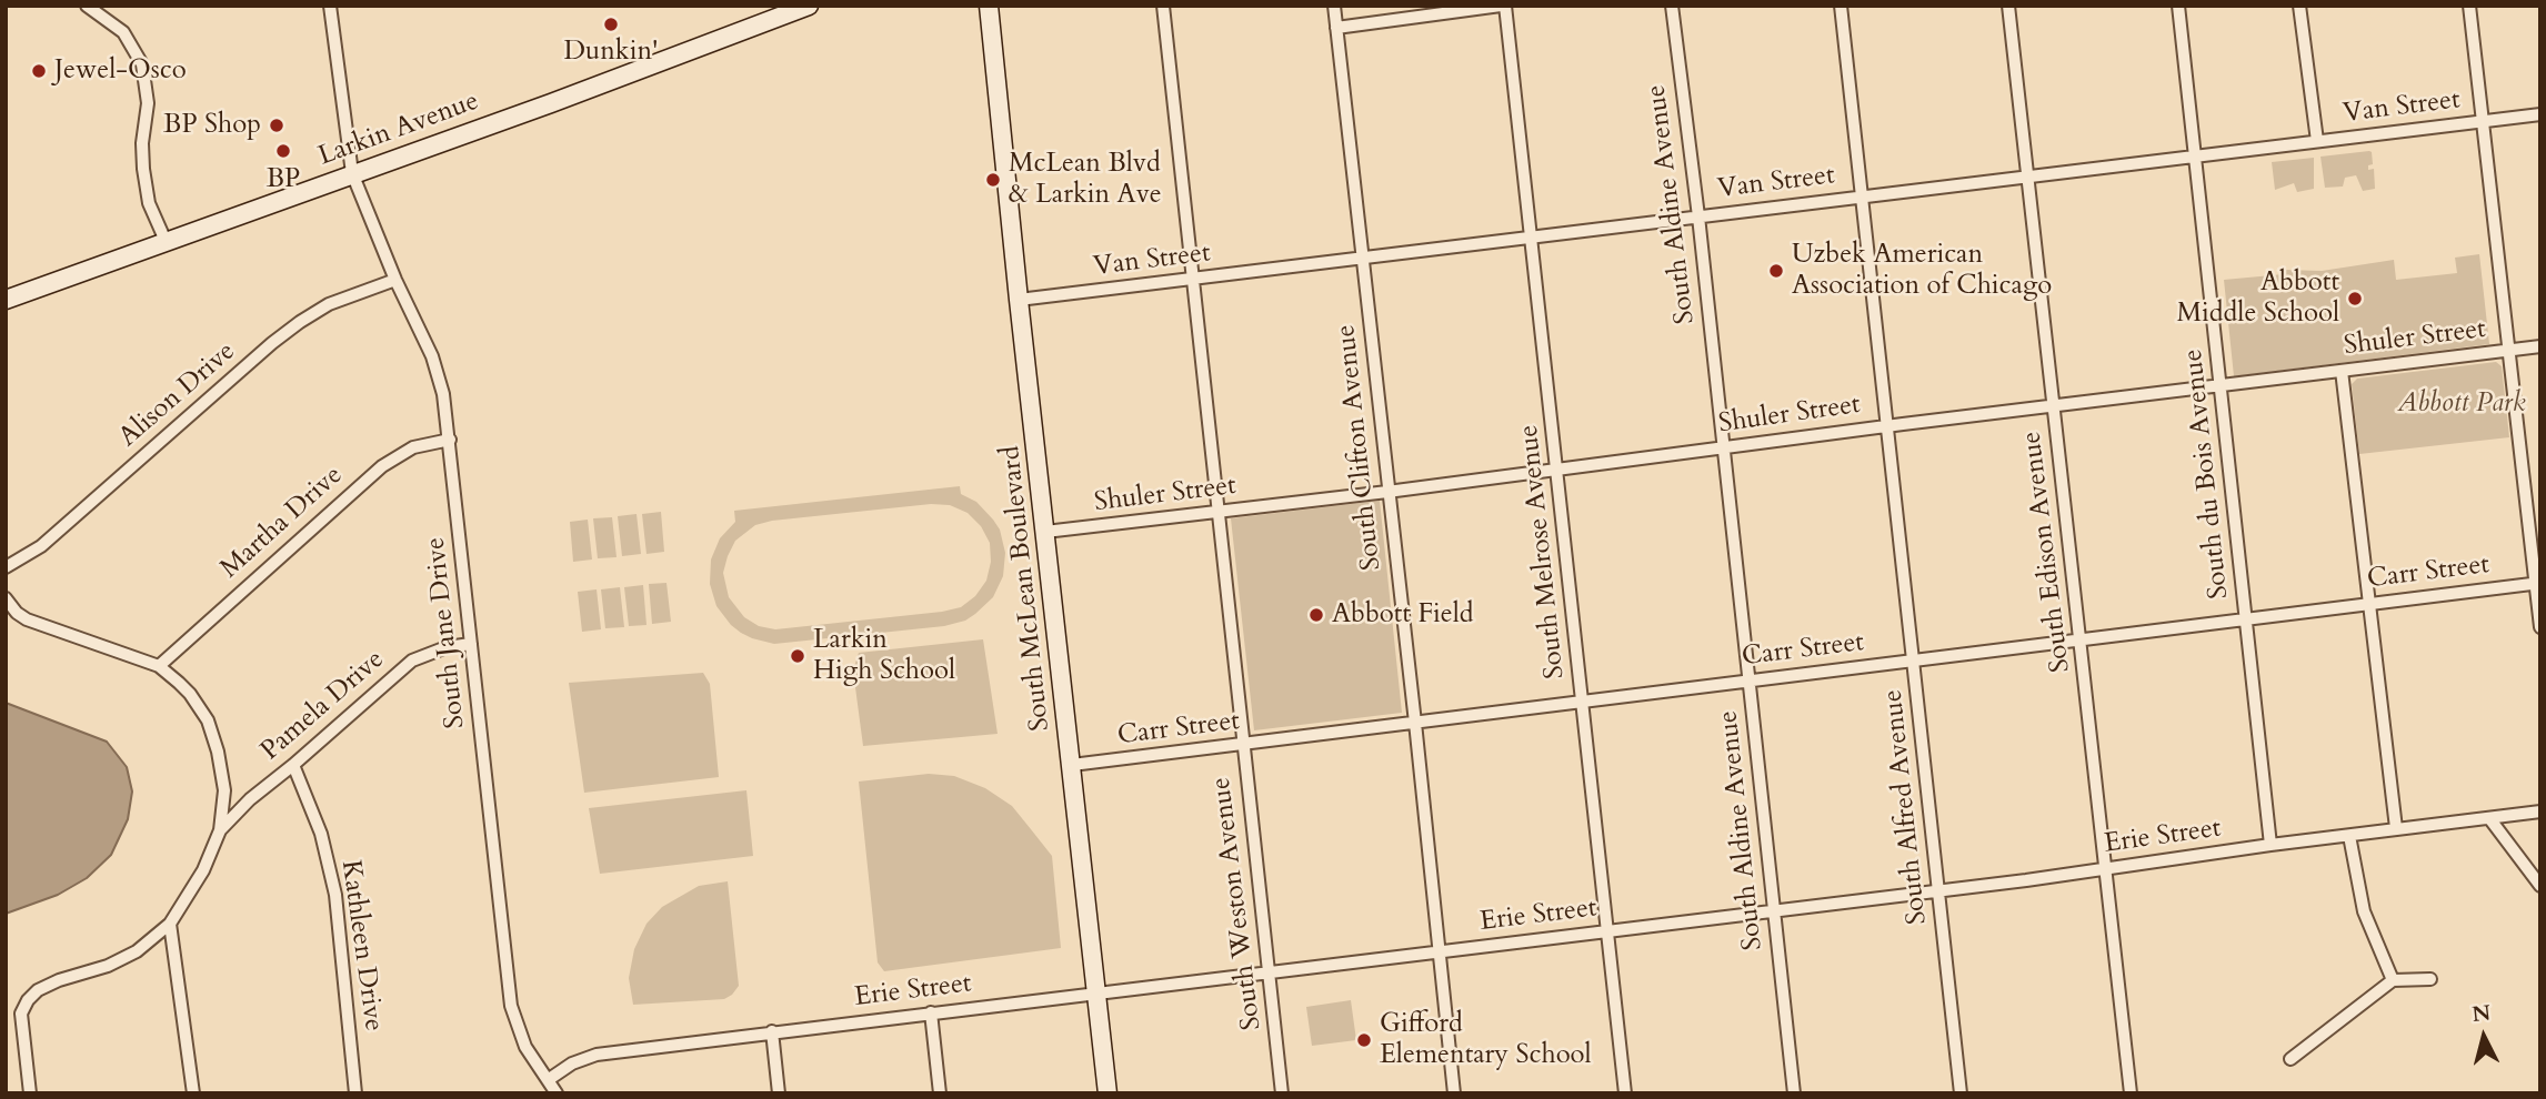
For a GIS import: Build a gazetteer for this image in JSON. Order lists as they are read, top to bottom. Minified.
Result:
{"streets":{"main road":["Larkin Avenue","South McLean Boulevard"],"street":["Van Street","South Aldine Avenue","Shuler Street","Alison Drive","South Clifton Avenue","South du Bois Avenue","Martha Drive","South Melrose Avenue","South Edison Avenue","Carr Street","South Jane Drive","Pamela Drive","South Alfred Avenue","Erie Street","South Weston Avenue","Kathleen Drive"]},"crossings":[["Van Street","South Aldine Avenue"],["Van Street","South Clifton Avenue"],["Van Street","South du Bois Avenue"],["Van Street","South Melrose Avenue"],["Van Street","South Edison Avenue"],["Van Street","South McLean Boulevard"],["Van Street","South Alfred Avenue"],["Van Street","South Weston Avenue"],["Larkin Avenue","South Jane Drive"],["South Aldine Avenue","Shuler Street"],["South Aldine Avenue","Carr Street"],["South Aldine Avenue","Erie Street"],["Shuler Street","South Clifton Avenue"],["Shuler Street","South du Bois Avenue"],["Shuler Street","South Melrose Avenue"],["Shuler Street","South Edison Avenue"],["Shuler Street","South McLean Boulevard"],["Shuler Street","South Alfred Avenue"],["Shuler Street","South Weston Avenue"],["Alison Drive","South Jane Drive"],["South Clifton Avenue","Carr Street"],["South Clifton Avenue","Erie Street"],["South du Bois Avenue","Carr Street"],["South du Bois Avenue","Erie Street"],["Martha Drive","South Jane Drive"],["South Melrose Avenue","Carr Street"],["South Melrose Avenue","Erie Street"],["South Edison Avenue","Carr Street"],["South Edison Avenue","Erie Street"],["Carr Street","South McLean Boulevard"],["Carr Street","South Alfred Avenue"],["Carr Street","South Weston Avenue"],["South McLean Boulevard","Erie Street"],["South Jane Drive","Pamela Drive"],["South Jane Drive","Erie Street"],["Pamela Drive","Kathleen Drive"],["South Alfred Avenue","Erie Street"],["Erie Street","South Weston Avenue"]],"parks":["Abbott Park"],"places":["Dunkin'","Jewel-Osco","BP Shop","BP","McLean Blvd & Larkin Ave","Uzbek American Association of Chicago","Abbott Middle School","Abbott Field","Larkin High School","Gifford Elementary School"],"north":"top"}
